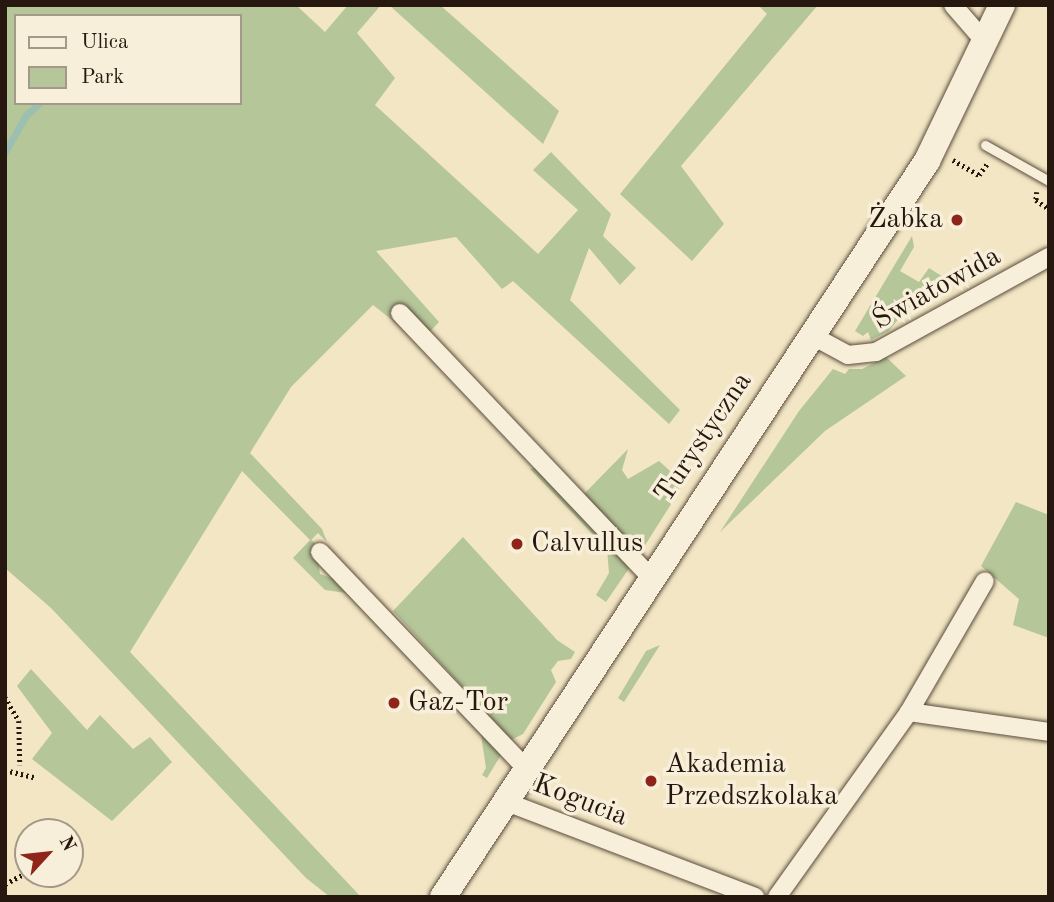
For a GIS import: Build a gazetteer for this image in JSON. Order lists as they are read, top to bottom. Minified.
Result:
{"streets":{"main road":["Turystyczna"],"street":["Światowida","Kogucia"]},"crossings":[["Światowida","Turystyczna"],["Turystyczna","Kogucia"]],"places":["Żabka","Calvullus","Gaz-Tor","Akademia Przedszkolaka"],"legend":["Ulica","Park"],"north":"top right"}
